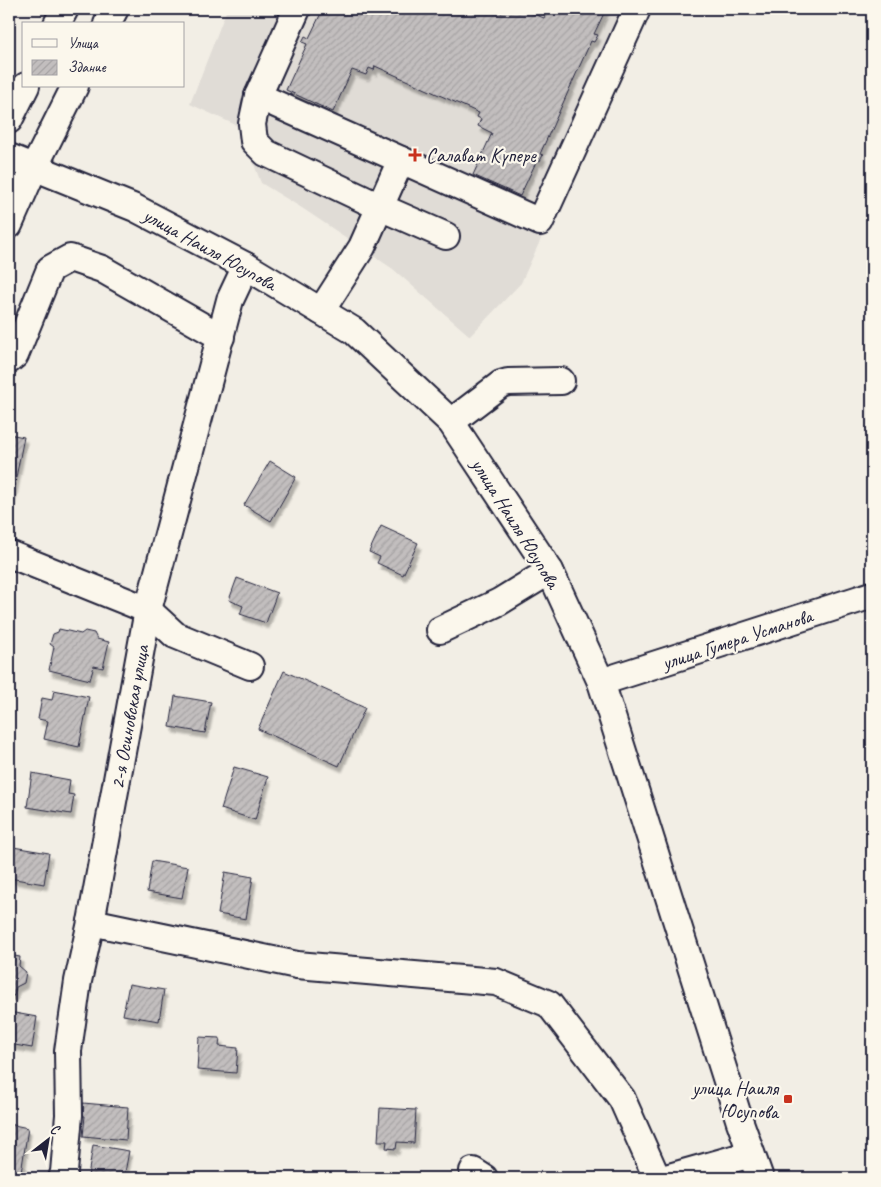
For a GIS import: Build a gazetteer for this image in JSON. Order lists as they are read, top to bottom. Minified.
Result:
{"streets":{"street":["улица Наиля Юсупова","улица Гумера Усманова","2-я Осиновская улица"]},"crossings":[["улица Наиля Юсупова","улица Гумера Усманова"],["улица Наиля Юсупова","2-я Осиновская улица"]],"places":{"health":["Салават Күпере"],"transit":["улица Наиля Юсупова"]},"legend":["Улица","Здание"],"north":"top right"}
